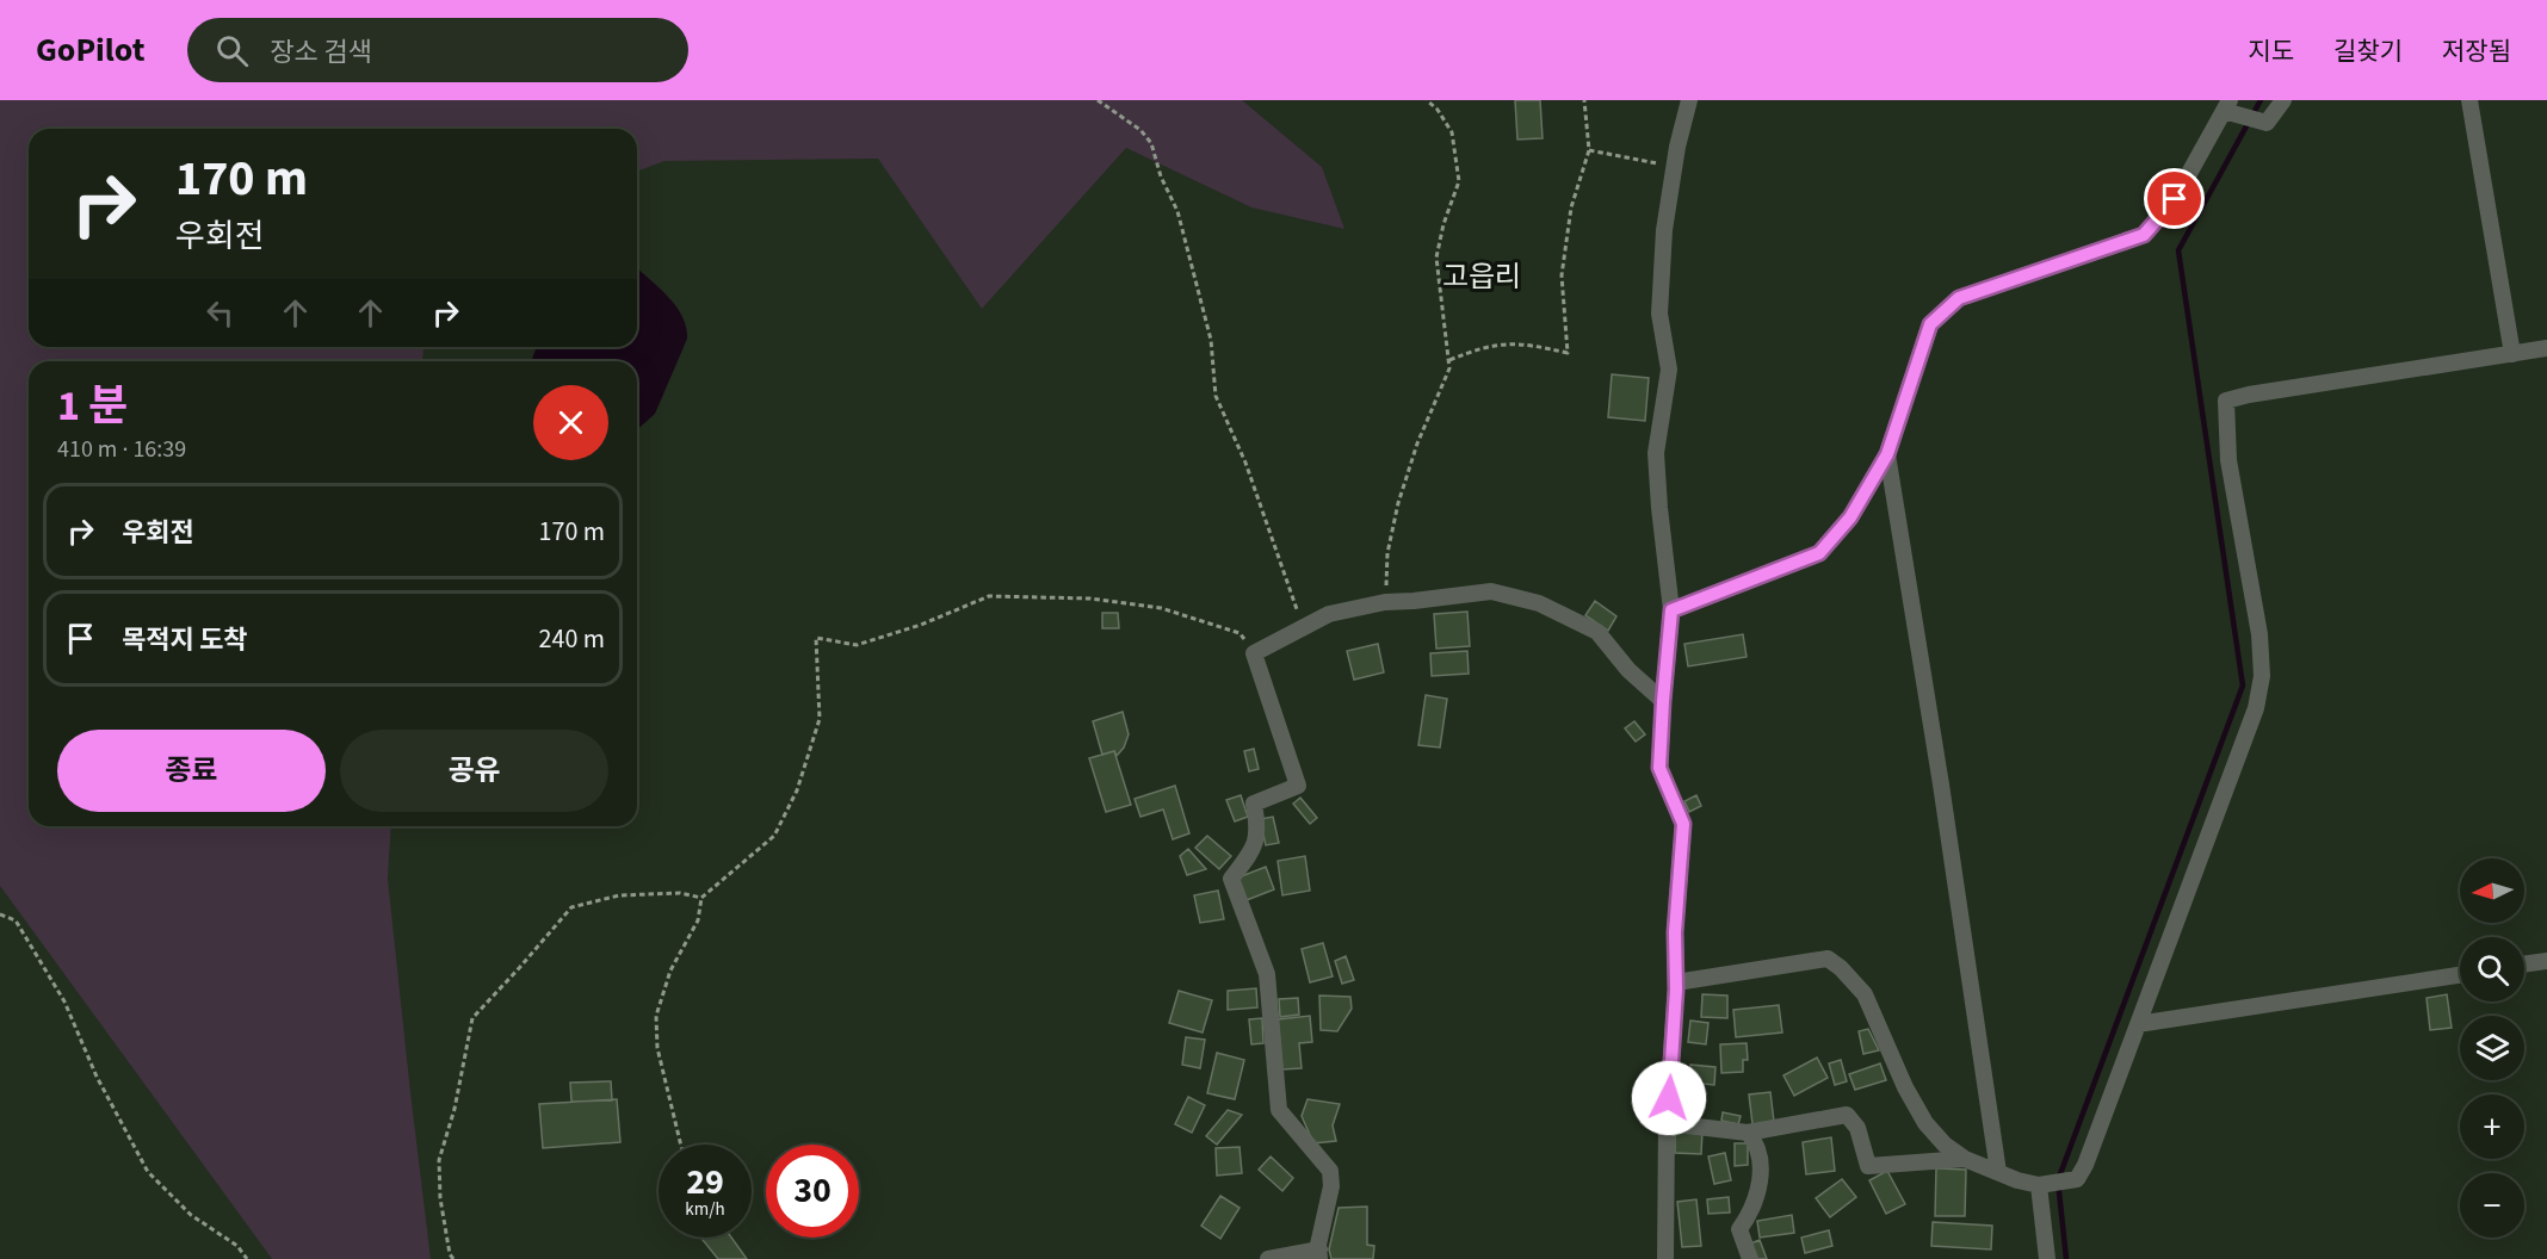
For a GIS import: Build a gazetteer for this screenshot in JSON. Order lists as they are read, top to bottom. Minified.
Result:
{"districts":["고읍리"],"north":"left","page":{"header":"GoPilot","search":"장소 검색","nav":["지도","길찾기","저장됨"],"turn":["170 m","우회전"],"heading":["1 분","410 m · 16:39"],"list":[{"name":"우회전","value":"170 m"},{"name":"목적지 도착","value":"240 m"}],"buttons":["종료","공유"],"map_buttons":["+","−"],"speed":"29 km/h","limit":"30"}}
